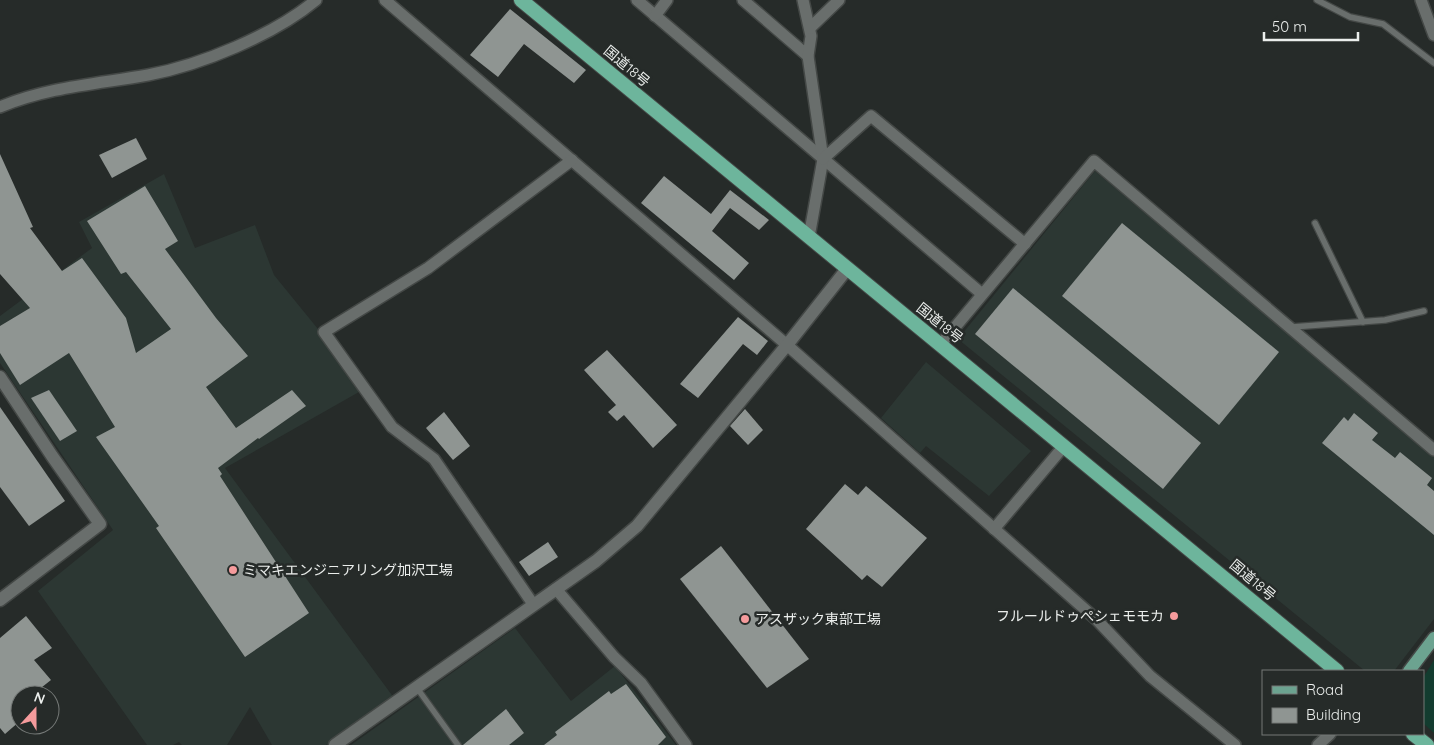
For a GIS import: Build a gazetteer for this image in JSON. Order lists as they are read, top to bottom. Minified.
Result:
{"streets":{"highway":["国道18号"]},"places":["ミマキエンジニアリング加沢工場","フルールドゥぺシェモモカ","アスザック東部工場"],"legend":["Road","Building"],"scale_bar":"50 m","north":"top"}
